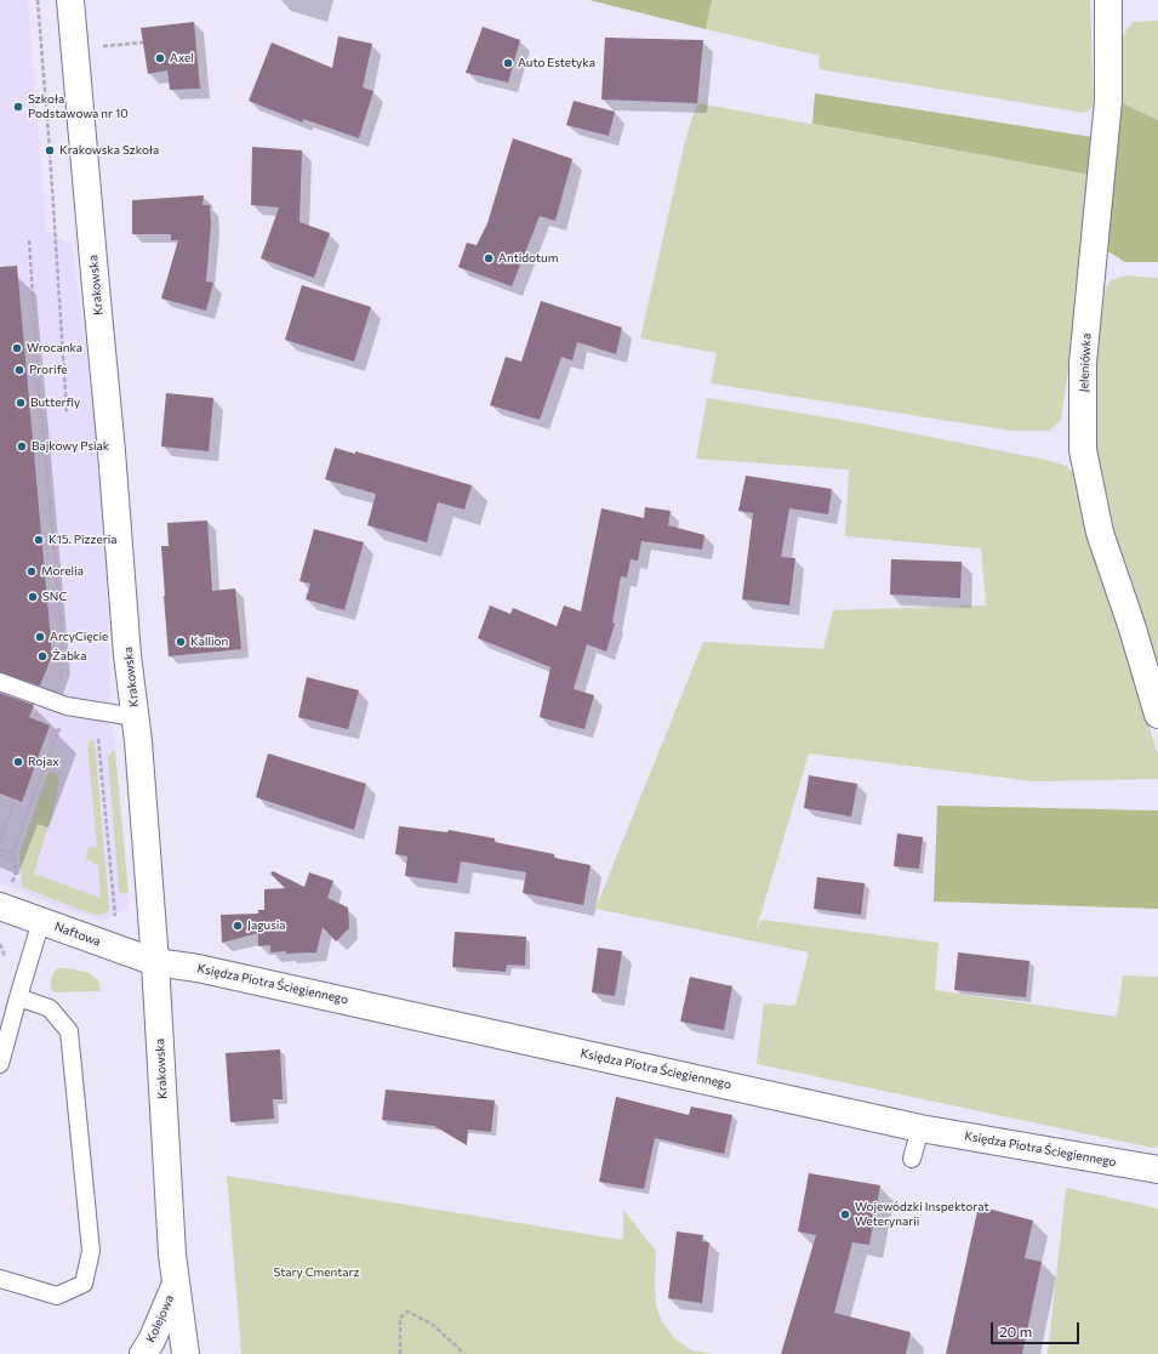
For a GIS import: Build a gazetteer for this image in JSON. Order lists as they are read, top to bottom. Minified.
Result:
{"streets":{"street":["Krakowska","Jeleniówka","Naftowa","Księdza Piotra Ściegiennego","Kolejowa"]},"crossings":[["Krakowska","Naftowa"],["Krakowska","Księdza Piotra Ściegiennego"],["Krakowska","Kolejowa"],["Naftowa","Księdza Piotra Ściegiennego"]],"parks":["Stary Cmentarz"],"places":["Axel","Auto Estetyka","Szkoła Podstawowa nr 10","Krakowska Szkoła","Antidotum","Wrocanka","Prorife","Butterfly","Bajkowy Psiak","K15. Pizzeria","Morelia","SNC","ArcyCięcie","Kallion","Żabka","Rojax","Jagusia","Wojewódzki Inspektorat Weterynarii"],"scale_bar":"20 m"}
